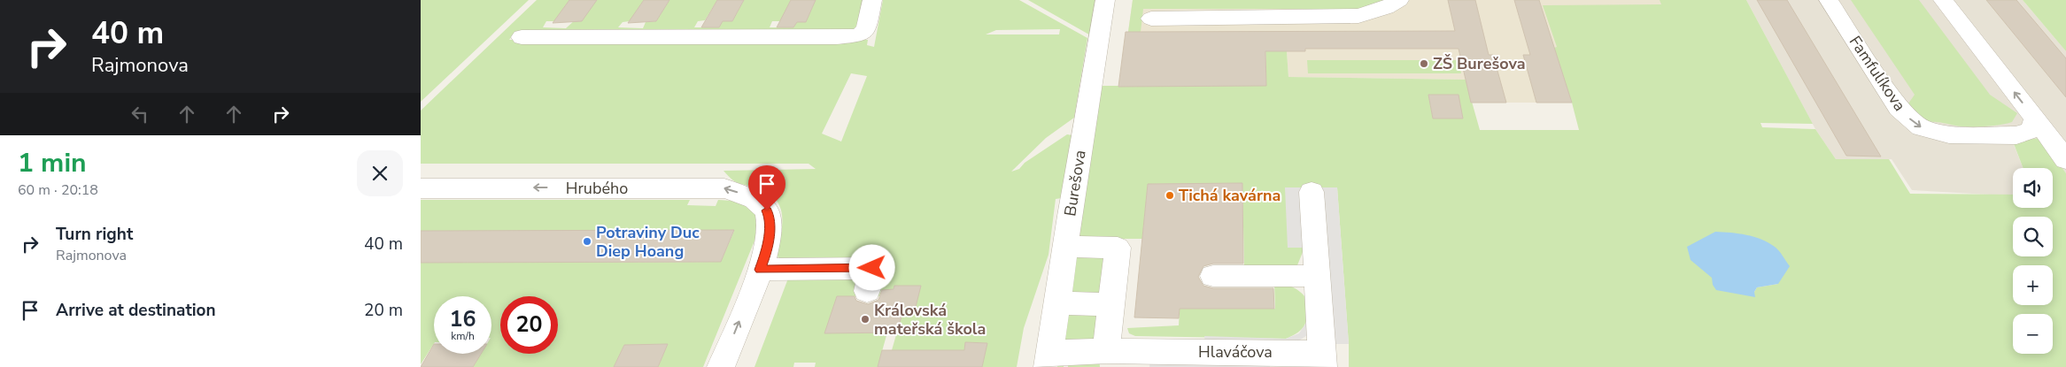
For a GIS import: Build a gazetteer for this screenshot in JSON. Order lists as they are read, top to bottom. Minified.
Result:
{"streets":{"street":["Famfulíkova","Burešova","Hrubého","Hlaváčova"]},"crossings":[["Burešova","Hlaváčova"]],"one_way":["Famfulíkova","Hrubého"],"places":["ZŠ Burešova","Tichá kavárna","Potraviny Duc Diep Hoang","Královská mateřská škola"],"page":{"turn":["40 m","Rajmonova"],"heading":["1 min","60 m · 20:18"],"map_buttons":["+","−"],"list":[{"name":"Turn right","note":"Rajmonova","value":"40 m"},{"name":"Arrive at destination","value":"20 m"}],"speed":"16 km/h","limit":"20"}}
